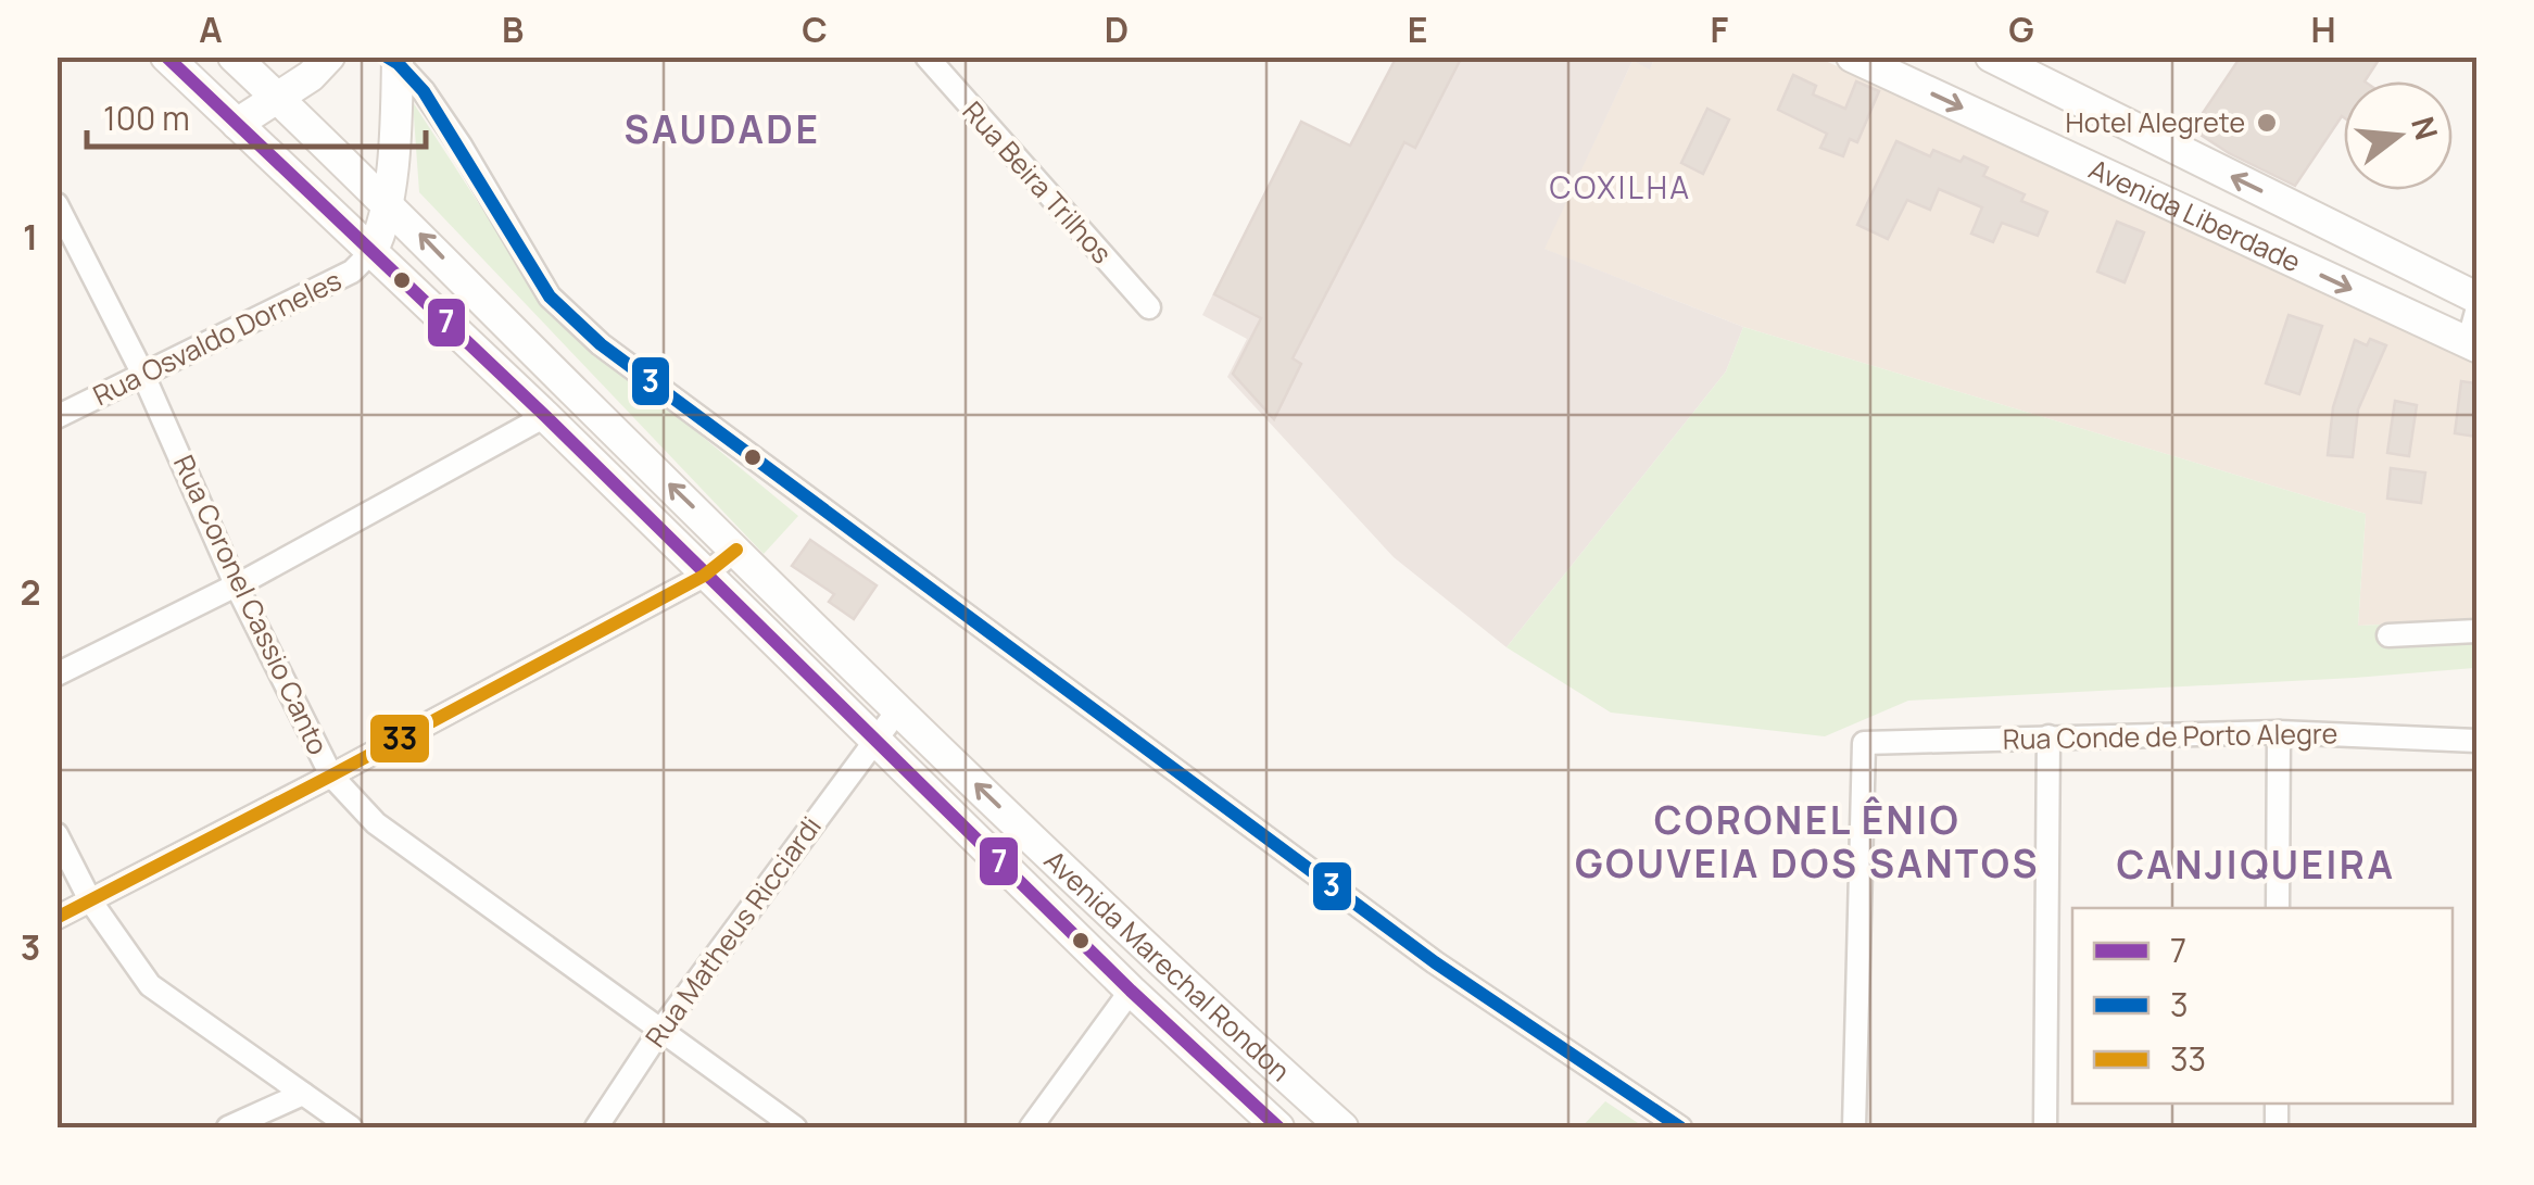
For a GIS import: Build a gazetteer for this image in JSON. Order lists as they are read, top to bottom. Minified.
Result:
{"streets":{"main road":["Avenida Liberdade","Avenida Marechal Rondon"],"street":["Rua Beira Trilhos","Rua Osvaldo Dorneles","Rua Coronel Cassio Canto","Rua Conde de Porto Alegre","Rua Matheus Ricciardi"]},"crossings":[["Rua Osvaldo Dorneles","Rua Coronel Cassio Canto"],["Rua Osvaldo Dorneles","Avenida Marechal Rondon"],["Rua Coronel Cassio Canto","Rua Matheus Ricciardi"],["Rua Matheus Ricciardi","Avenida Marechal Rondon"]],"districts":["SAUDADE","COXILHA","CORONEL ÊNIO GOUVEIA DOS SANTOS","CANJIQUEIRA"],"places":["Hotel Alegrete"],"lines":["transit line 7","transit line 3","transit line 33"],"legend":["7","3","33"],"scale_bar":"100 m","north":"right","grid":{"columns":["A","B","C","D","E","F","G","H"],"rows":["1","2","3"]}}
